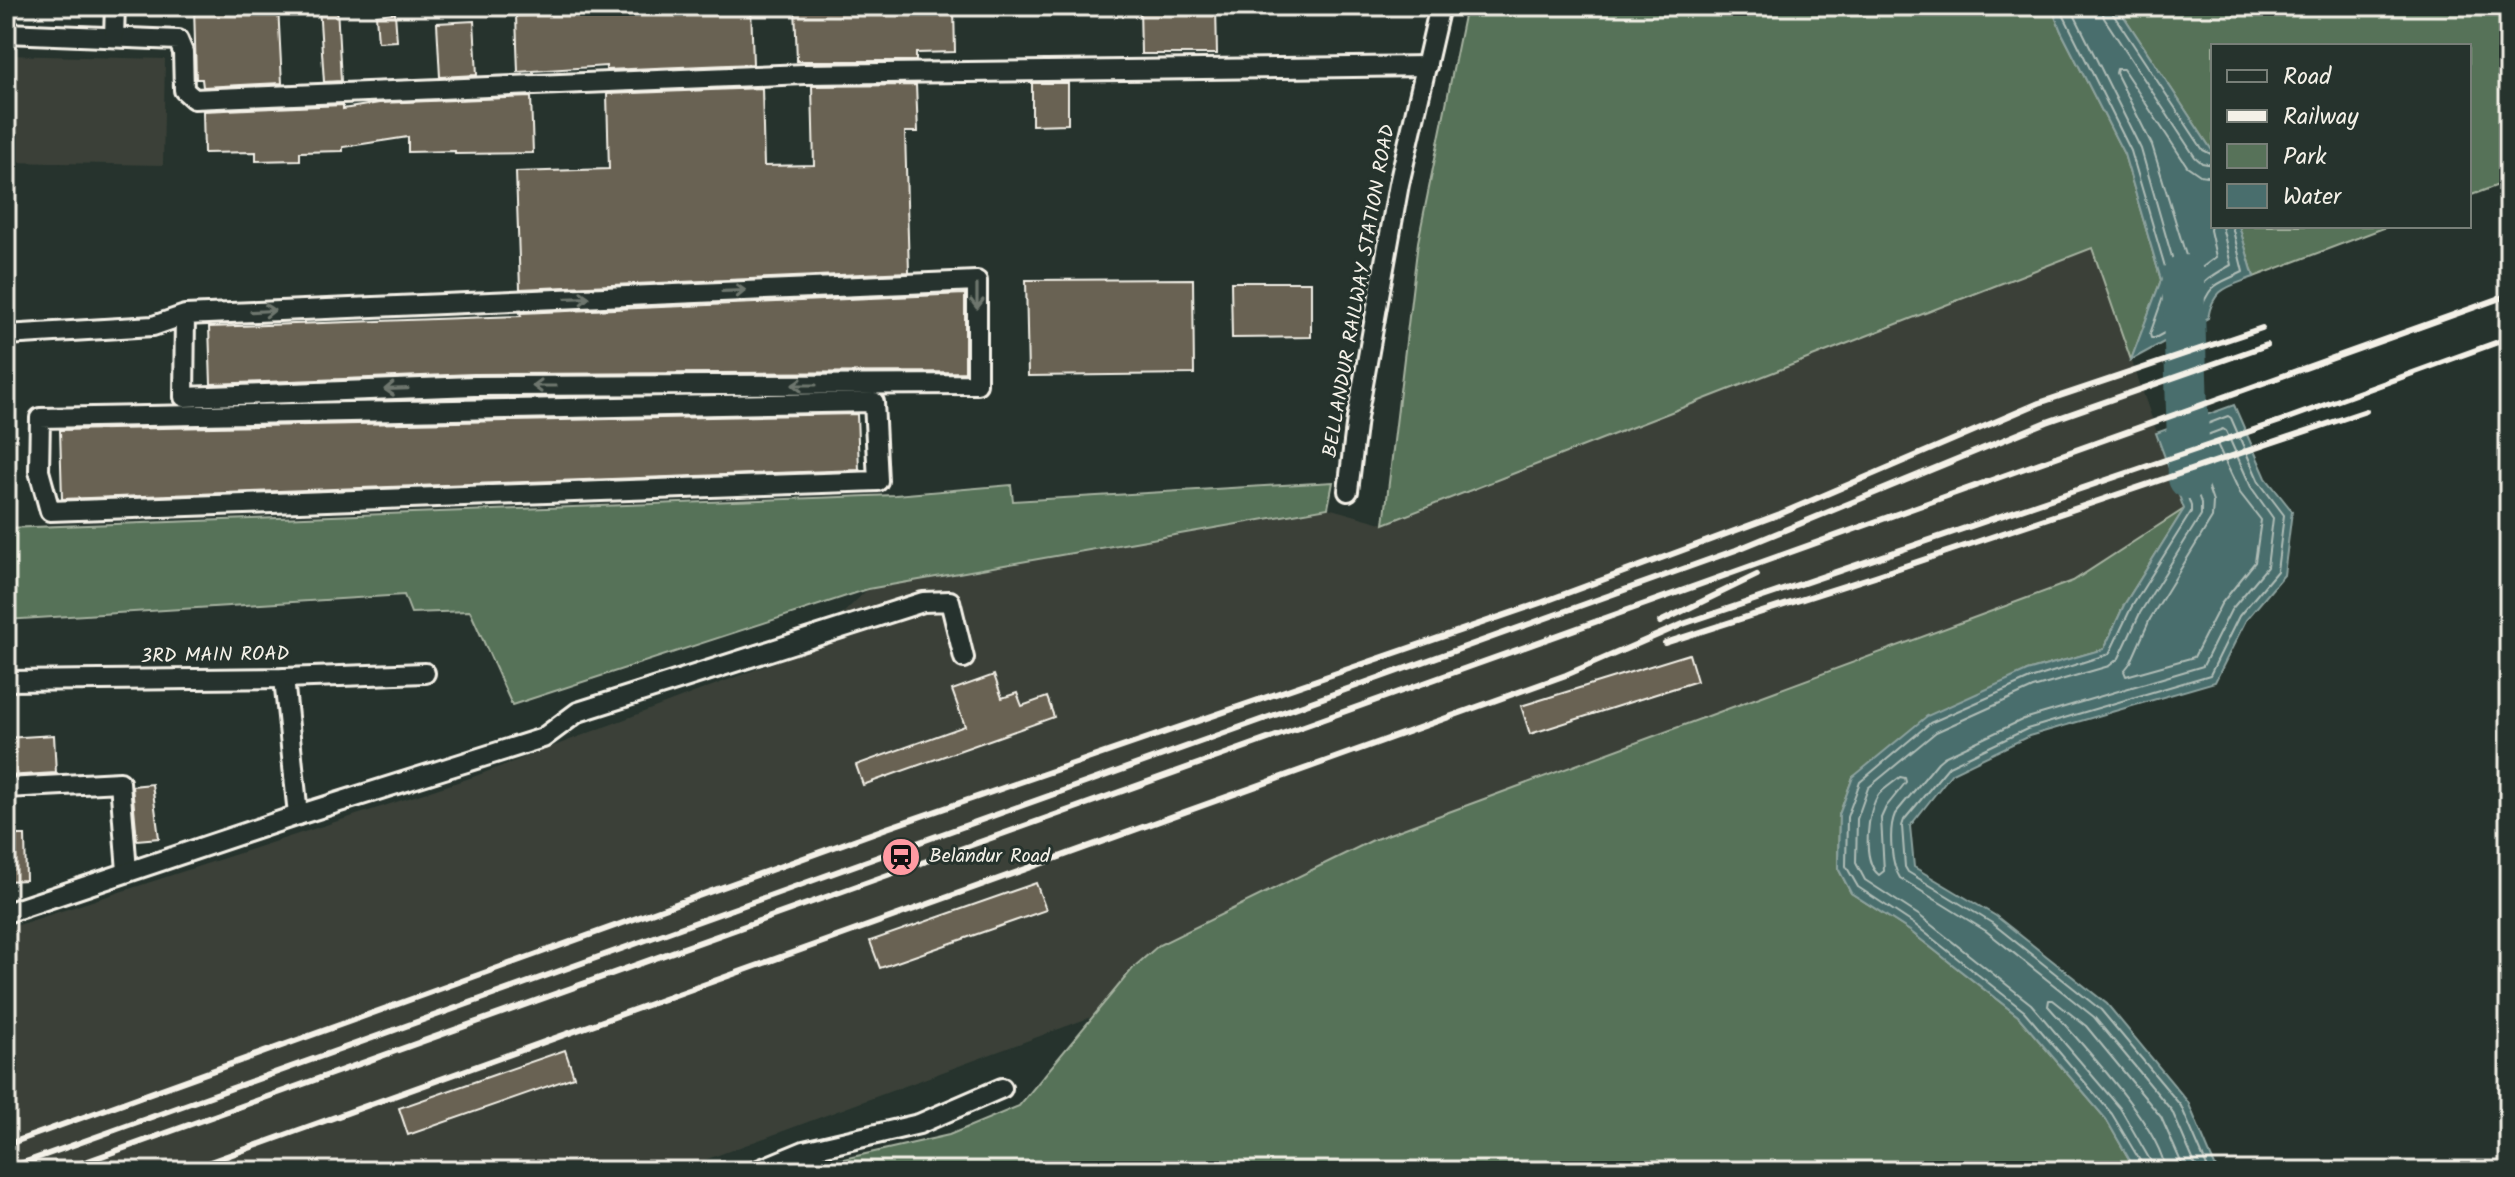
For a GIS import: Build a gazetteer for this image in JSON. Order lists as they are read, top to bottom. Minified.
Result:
{"streets":{"street":["BELLANDUR RAILWAY STATION ROAD","3RD MAIN ROAD"]},"places":{"station":["Belandur Road"]},"legend":["Road","Railway","Park","Water"]}
